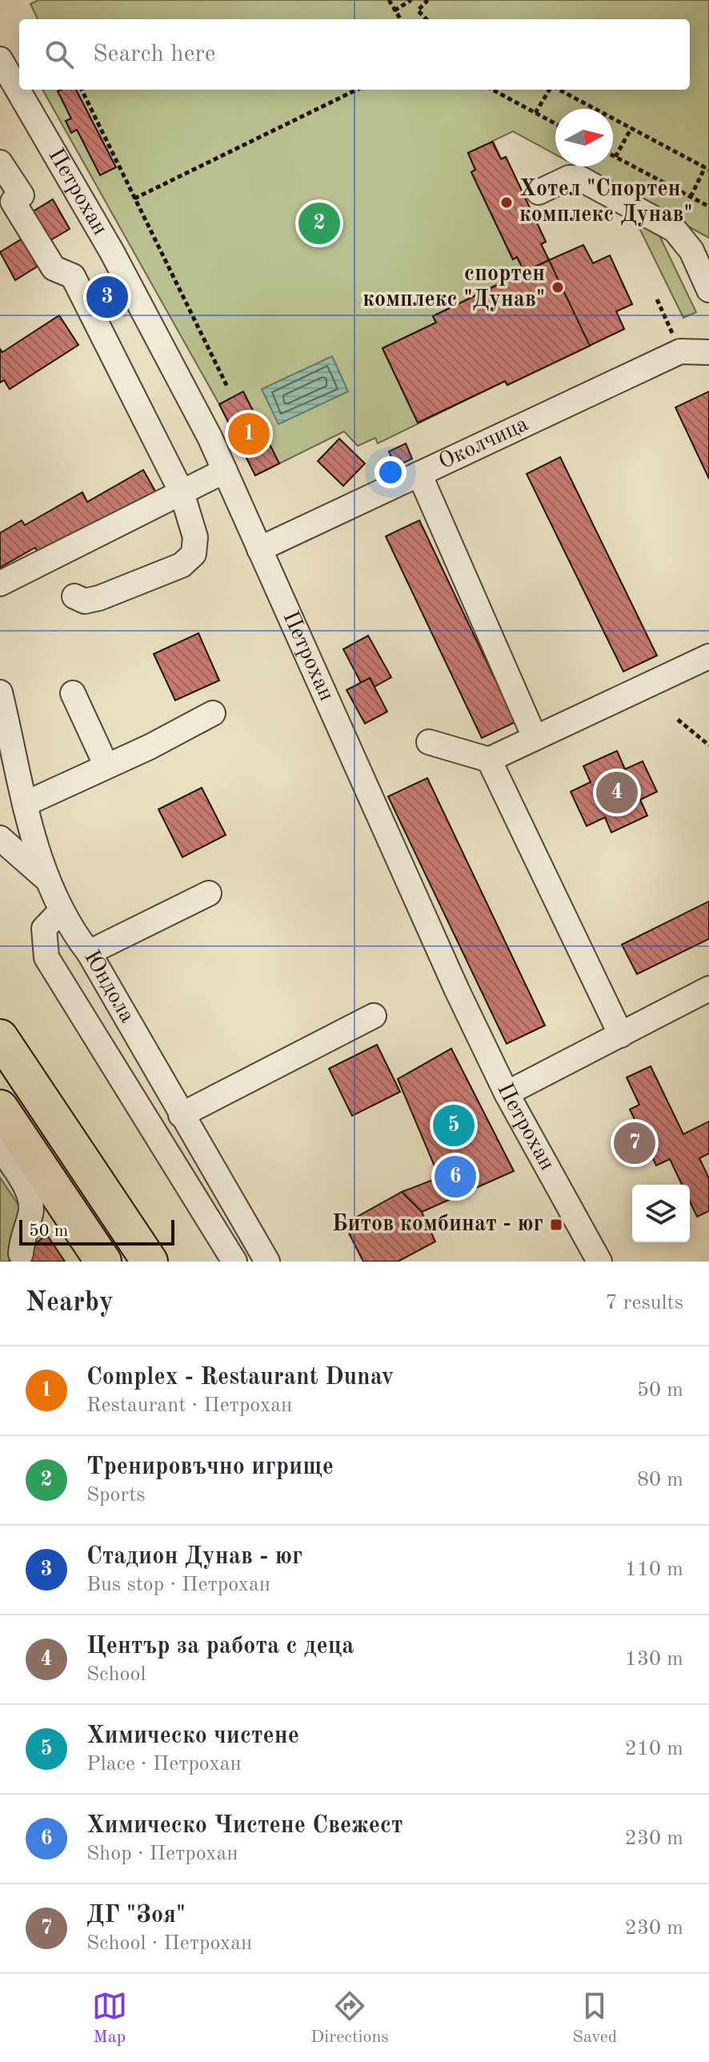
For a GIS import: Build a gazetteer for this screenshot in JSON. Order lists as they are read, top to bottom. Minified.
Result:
{"streets":{"street":["Петрохан","Околчица","Юндола"]},"crossings":[["Петрохан","Околчица"]],"places":{"other":["Хотел \"Спортен комплекс Дунав\"","спортен комплекс \"Дунав\""],"transit":["Битов комбинат - юг"]},"scale_bar":"50 m","north":"right","page":{"search":"Search here","pins":["2","3","1","4","5","7","6"],"scale":"50 m","heading":["Nearby","7 results"],"list":[{"mark":"1","name":"Complex - Restaurant Dunav","note":"Restaurant · Петрохан","value":"50 m"},{"mark":"2","name":"Тренировъчно игрище","note":"Sports","value":"80 m"},{"mark":"3","name":"Стадион Дунав - юг","note":"Bus stop · Петрохан","value":"110 m"},{"mark":"4","name":"Център за работа с деца","note":"School","value":"130 m"},{"mark":"5","name":"Химическо чистене","note":"Place · Петрохан","value":"210 m"},{"mark":"6","name":"Химическо Чистене Свежест","note":"Shop · Петрохан","value":"230 m"},{"mark":"7","name":"ДГ \"Зоя\"","note":"School · Петрохан","value":"230 m"}],"nav":["Map","Directions","Saved"]}}
